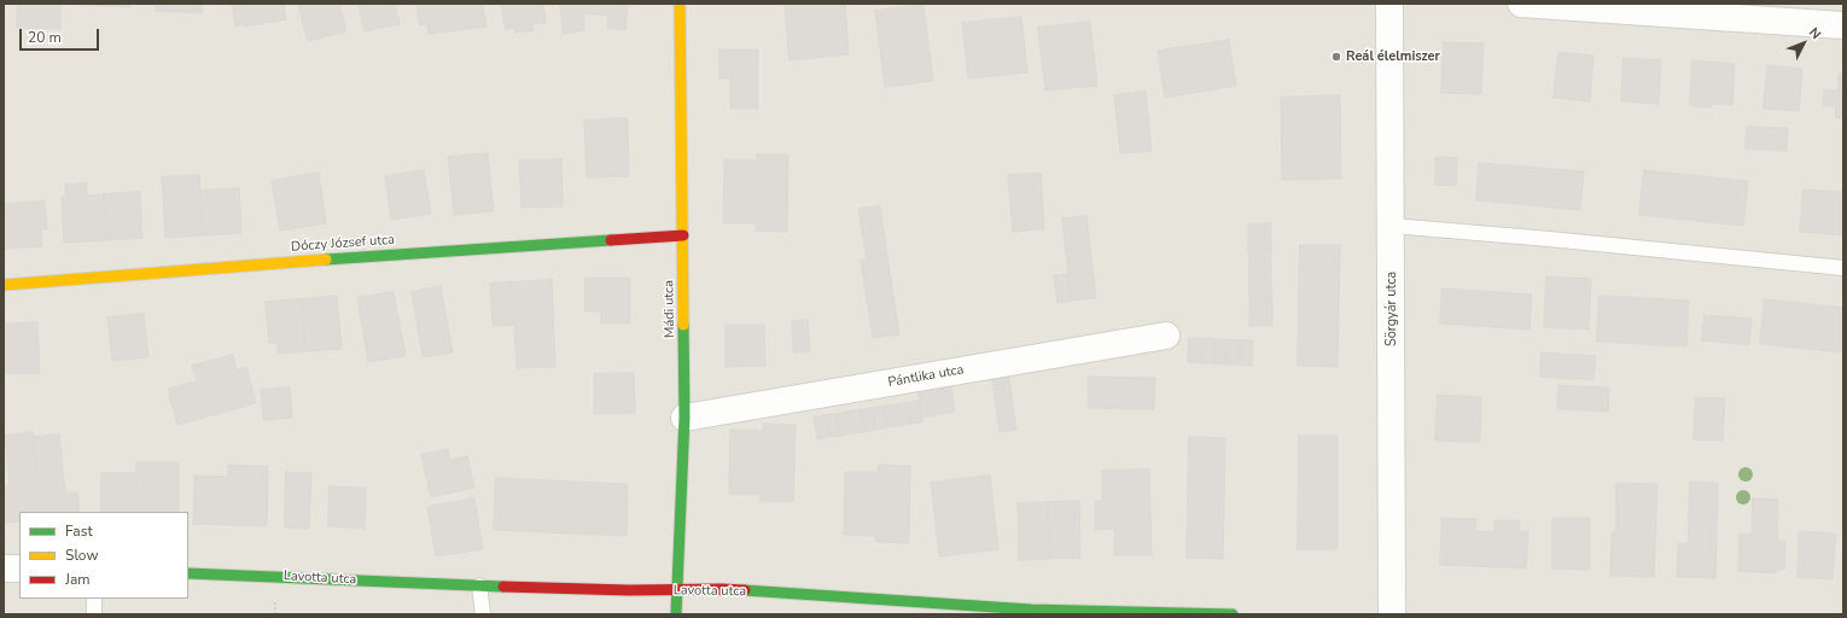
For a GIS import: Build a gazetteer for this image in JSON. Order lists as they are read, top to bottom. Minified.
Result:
{"streets":{"street":["Dóczy József utca","Mádi utca","Sörgyár utca","Pántlika utca","Lavotta utca"]},"crossings":[["Dóczy József utca","Mádi utca"],["Mádi utca","Pántlika utca"],["Mádi utca","Lavotta utca"]],"places":["Reál élelmiszer"],"legend":["Fast","Slow","Jam"],"scale_bar":"20 m","north":"top right"}
